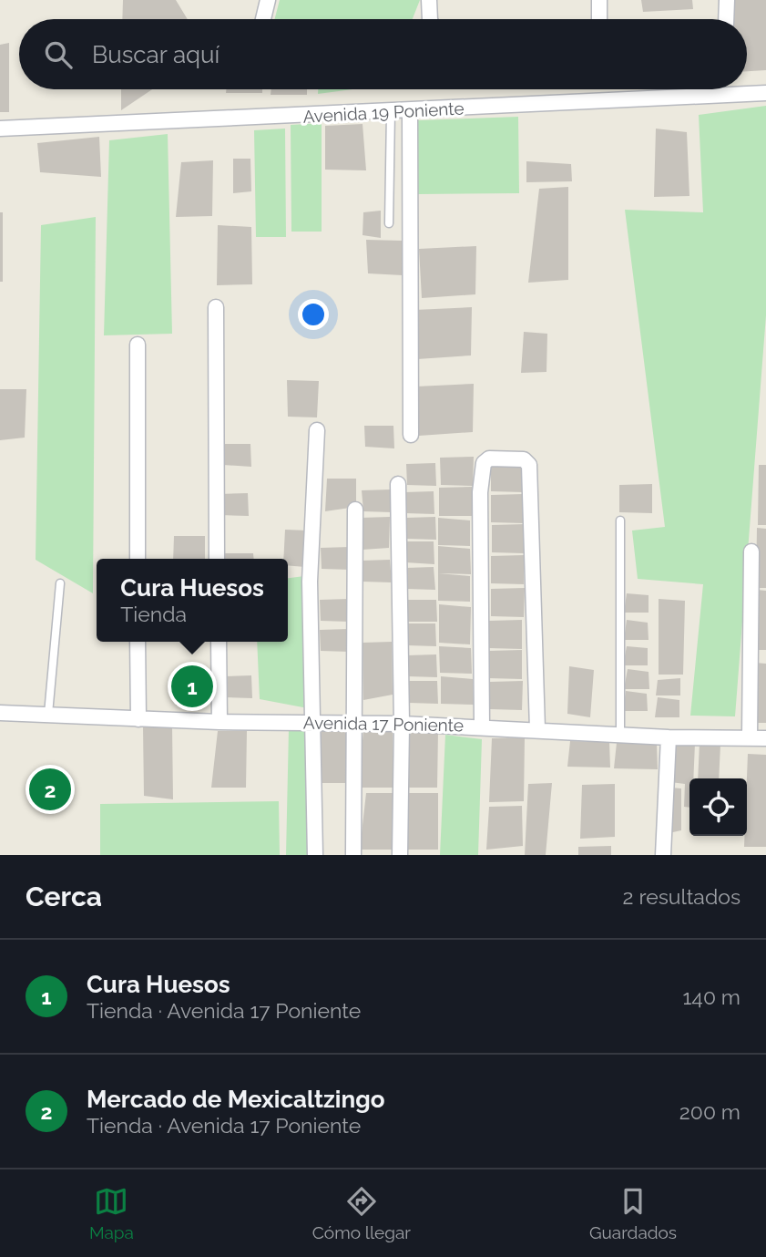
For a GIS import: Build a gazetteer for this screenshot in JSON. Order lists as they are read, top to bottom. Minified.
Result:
{"streets":{"street":["Avenida 19 Poniente","Avenida 17 Poniente"]},"page":{"search":"Buscar aquí","popup":["Cura Huesos","Tienda"],"pins":["1","2"],"heading":["Cerca","2 resultados"],"list":[{"mark":"1","name":"Cura Huesos","note":"Tienda · Avenida 17 Poniente","value":"140 m"},{"mark":"2","name":"Mercado de Mexicaltzingo","note":"Tienda · Avenida 17 Poniente","value":"200 m"}],"nav":["Mapa","Cómo llegar","Guardados"]}}
